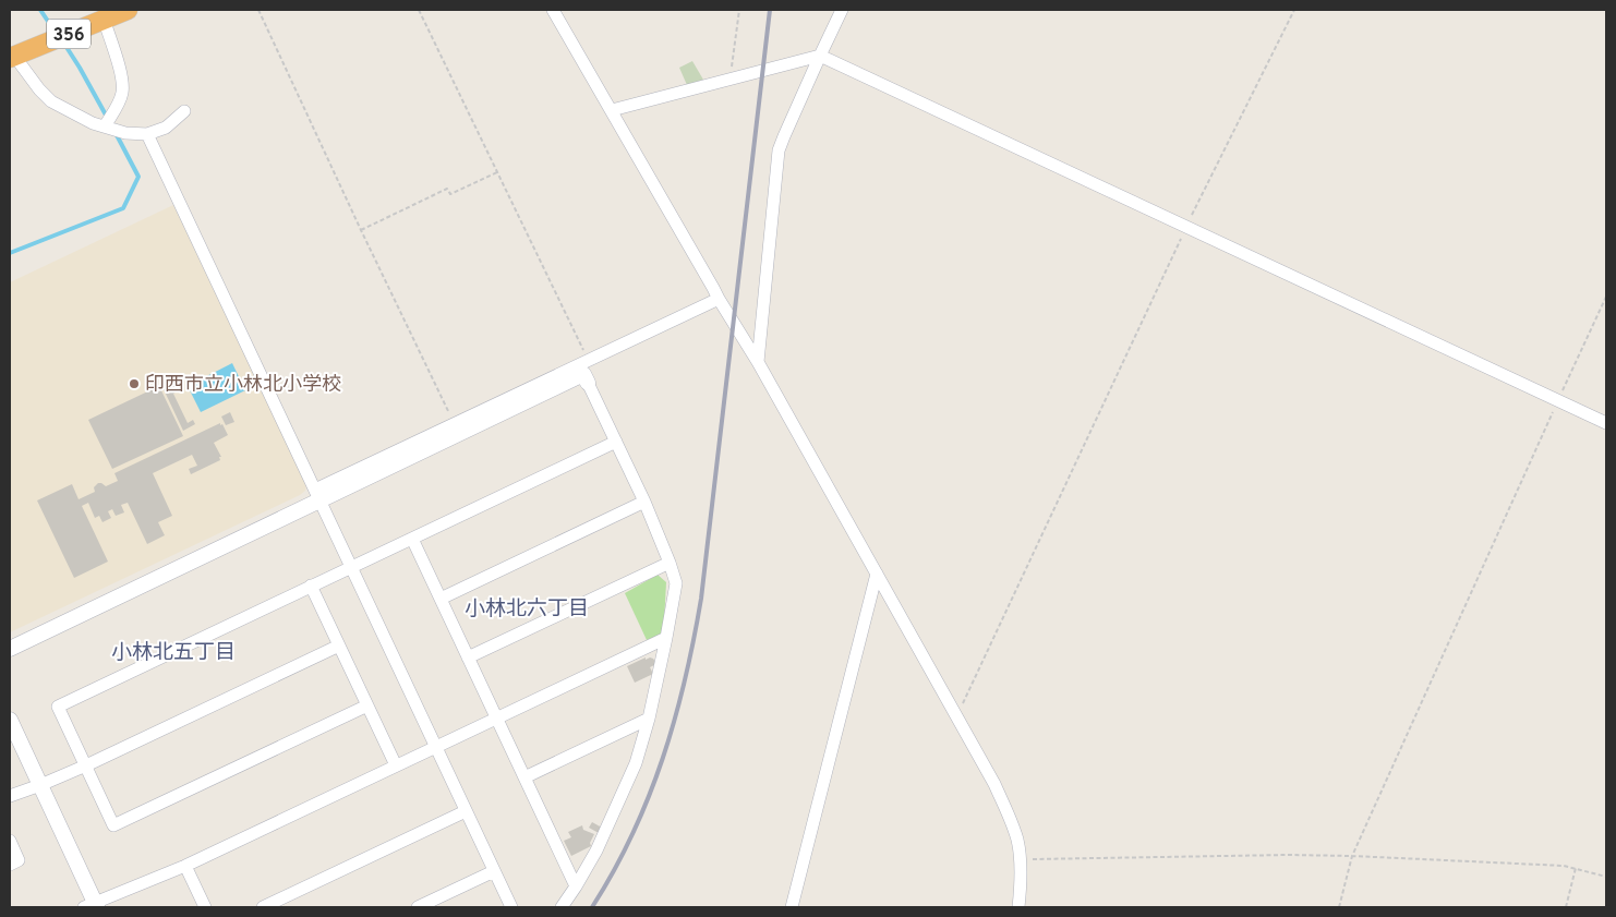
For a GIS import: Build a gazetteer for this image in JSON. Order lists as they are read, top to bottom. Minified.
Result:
{"streets":{"highway":["356"]},"districts":["小林北六丁目","小林北五丁目"],"places":["印西市立小林北小学校"]}
